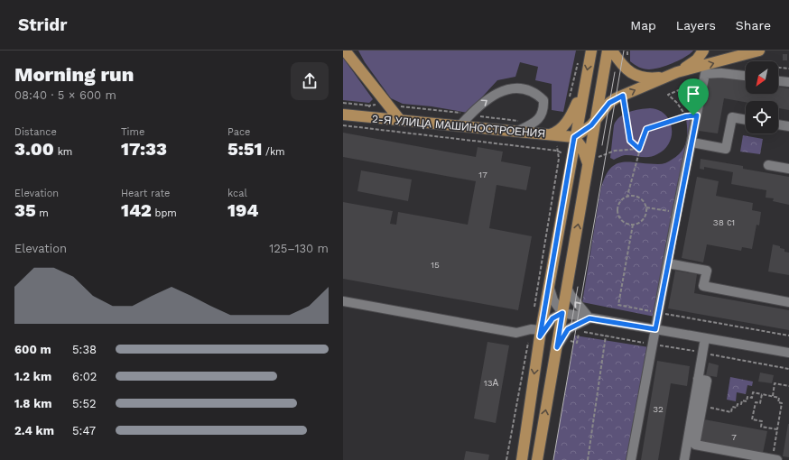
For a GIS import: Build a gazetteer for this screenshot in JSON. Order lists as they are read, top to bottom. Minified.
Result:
{"streets":{"main road":["2-Я УЛИЦА МАШИНОСТРОЕНИЯ"]},"house_numbers":["17","38 с1","15","13А","32","7"],"north":"bottom left","page":{"header":"Stridr","nav":["Map","Layers","Share"],"heading":["Morning run","08:40 · 5 × 600 m"],"stats":[["Distance","3.00 km"],["Time","17:33"],["Pace","5:51 /km"],["Elevation","35 m"],["Heart rate","142 bpm"],["kcal","194"]],"chart":["Elevation","125–130 m"],"list":[{"name":"600 m","note":"5:38"},{"name":"1.2 km","note":"6:02"},{"name":"1.8 km","note":"5:52"},{"name":"2.4 km","note":"5:47"}]}}
